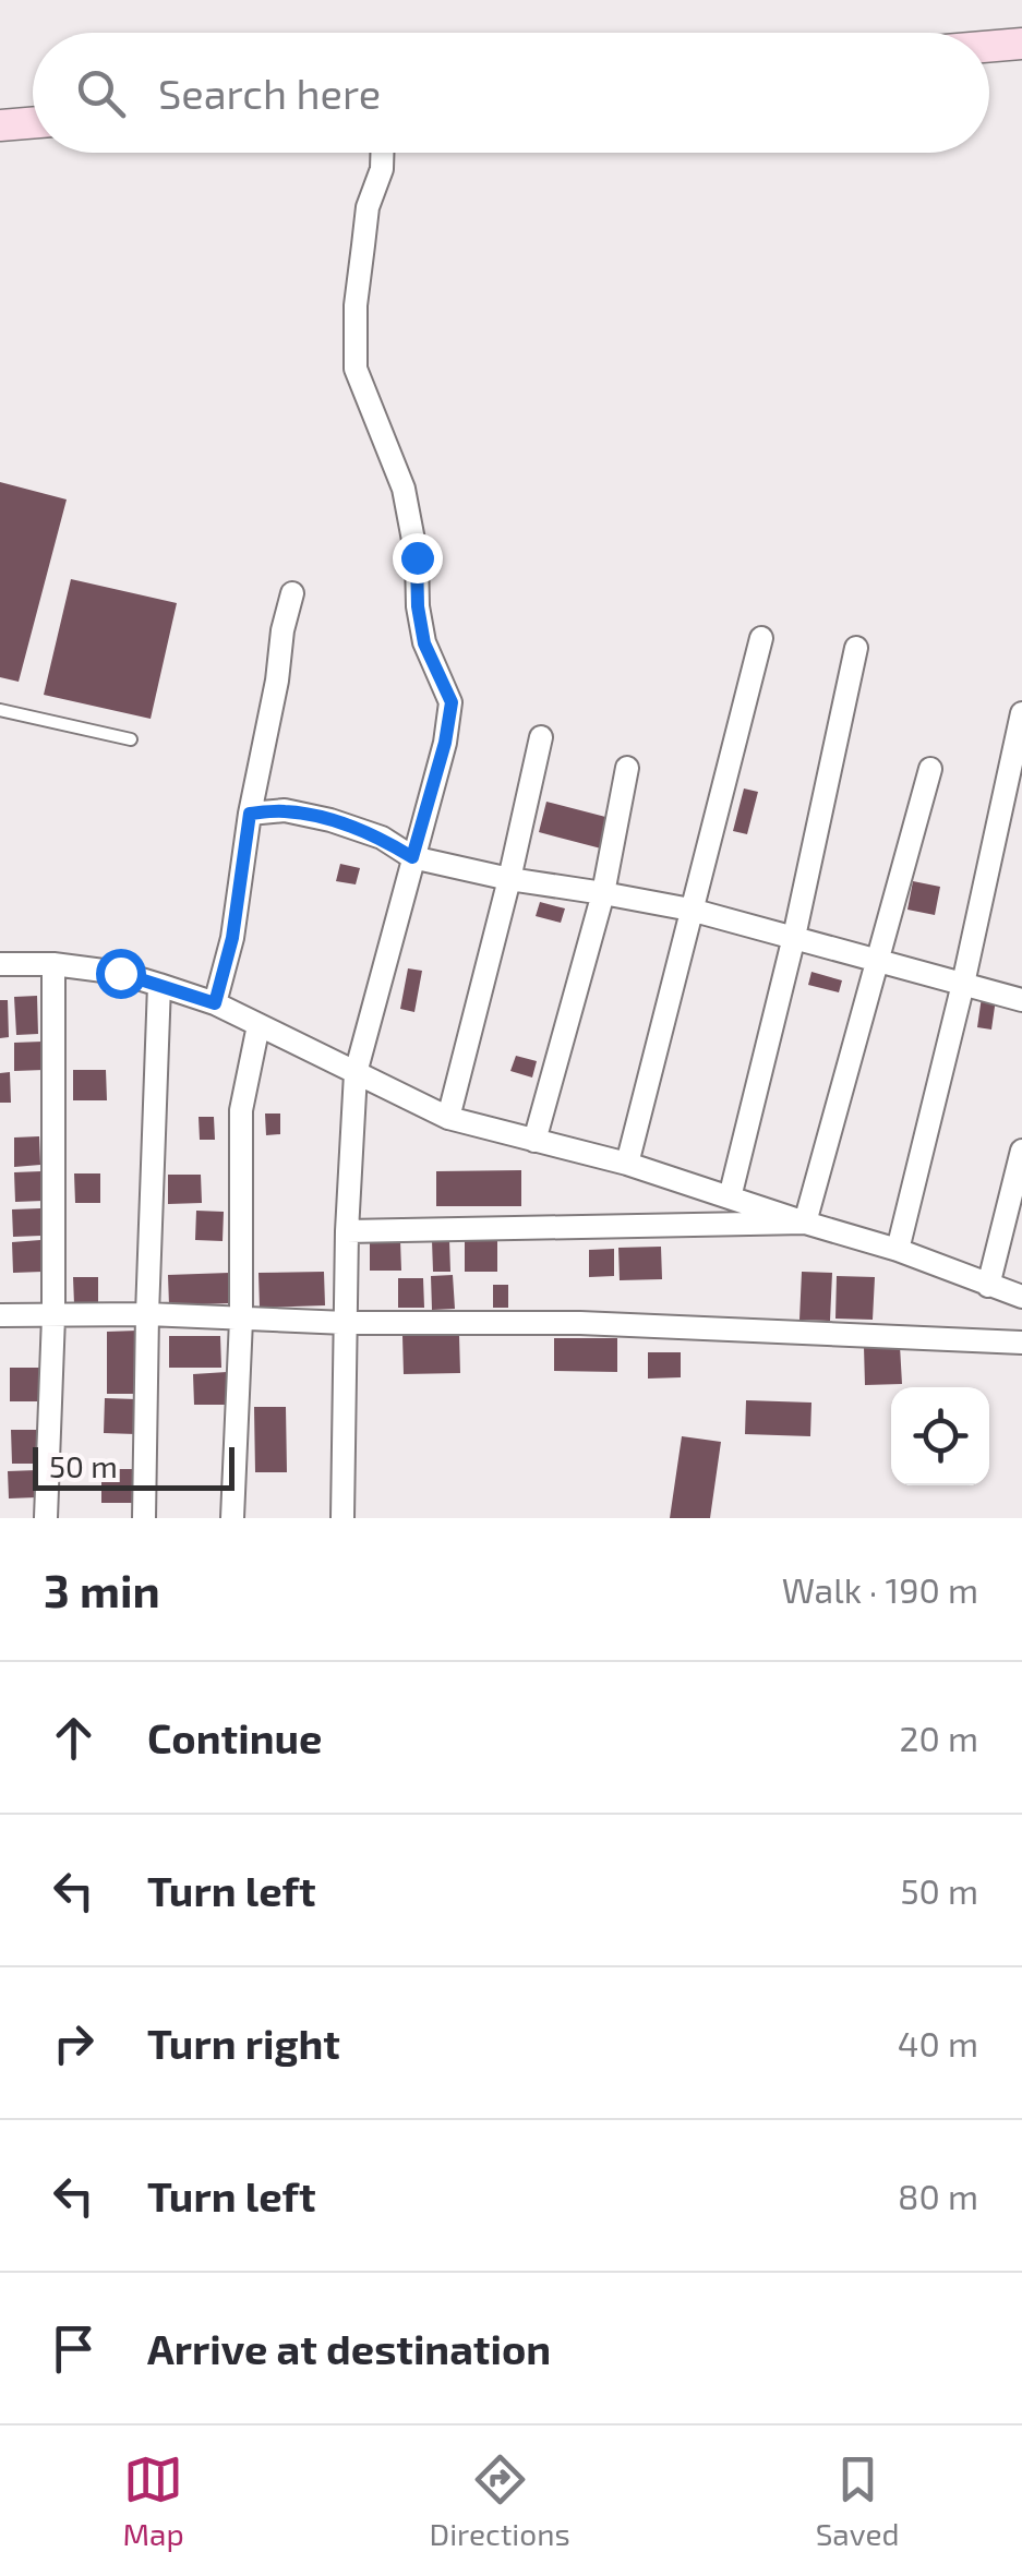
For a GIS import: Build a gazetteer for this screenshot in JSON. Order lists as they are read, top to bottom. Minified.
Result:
{"scale_bar":"50 m","page":{"search":"Search here","scale":"50 m","heading":["3 min","Walk · 190 m"],"list":[["Continue","20 m"],["Turn left","50 m"],["Turn right","40 m"],["Turn left","80 m"],"Arrive at destination"],"nav":["Map","Directions","Saved"]}}
